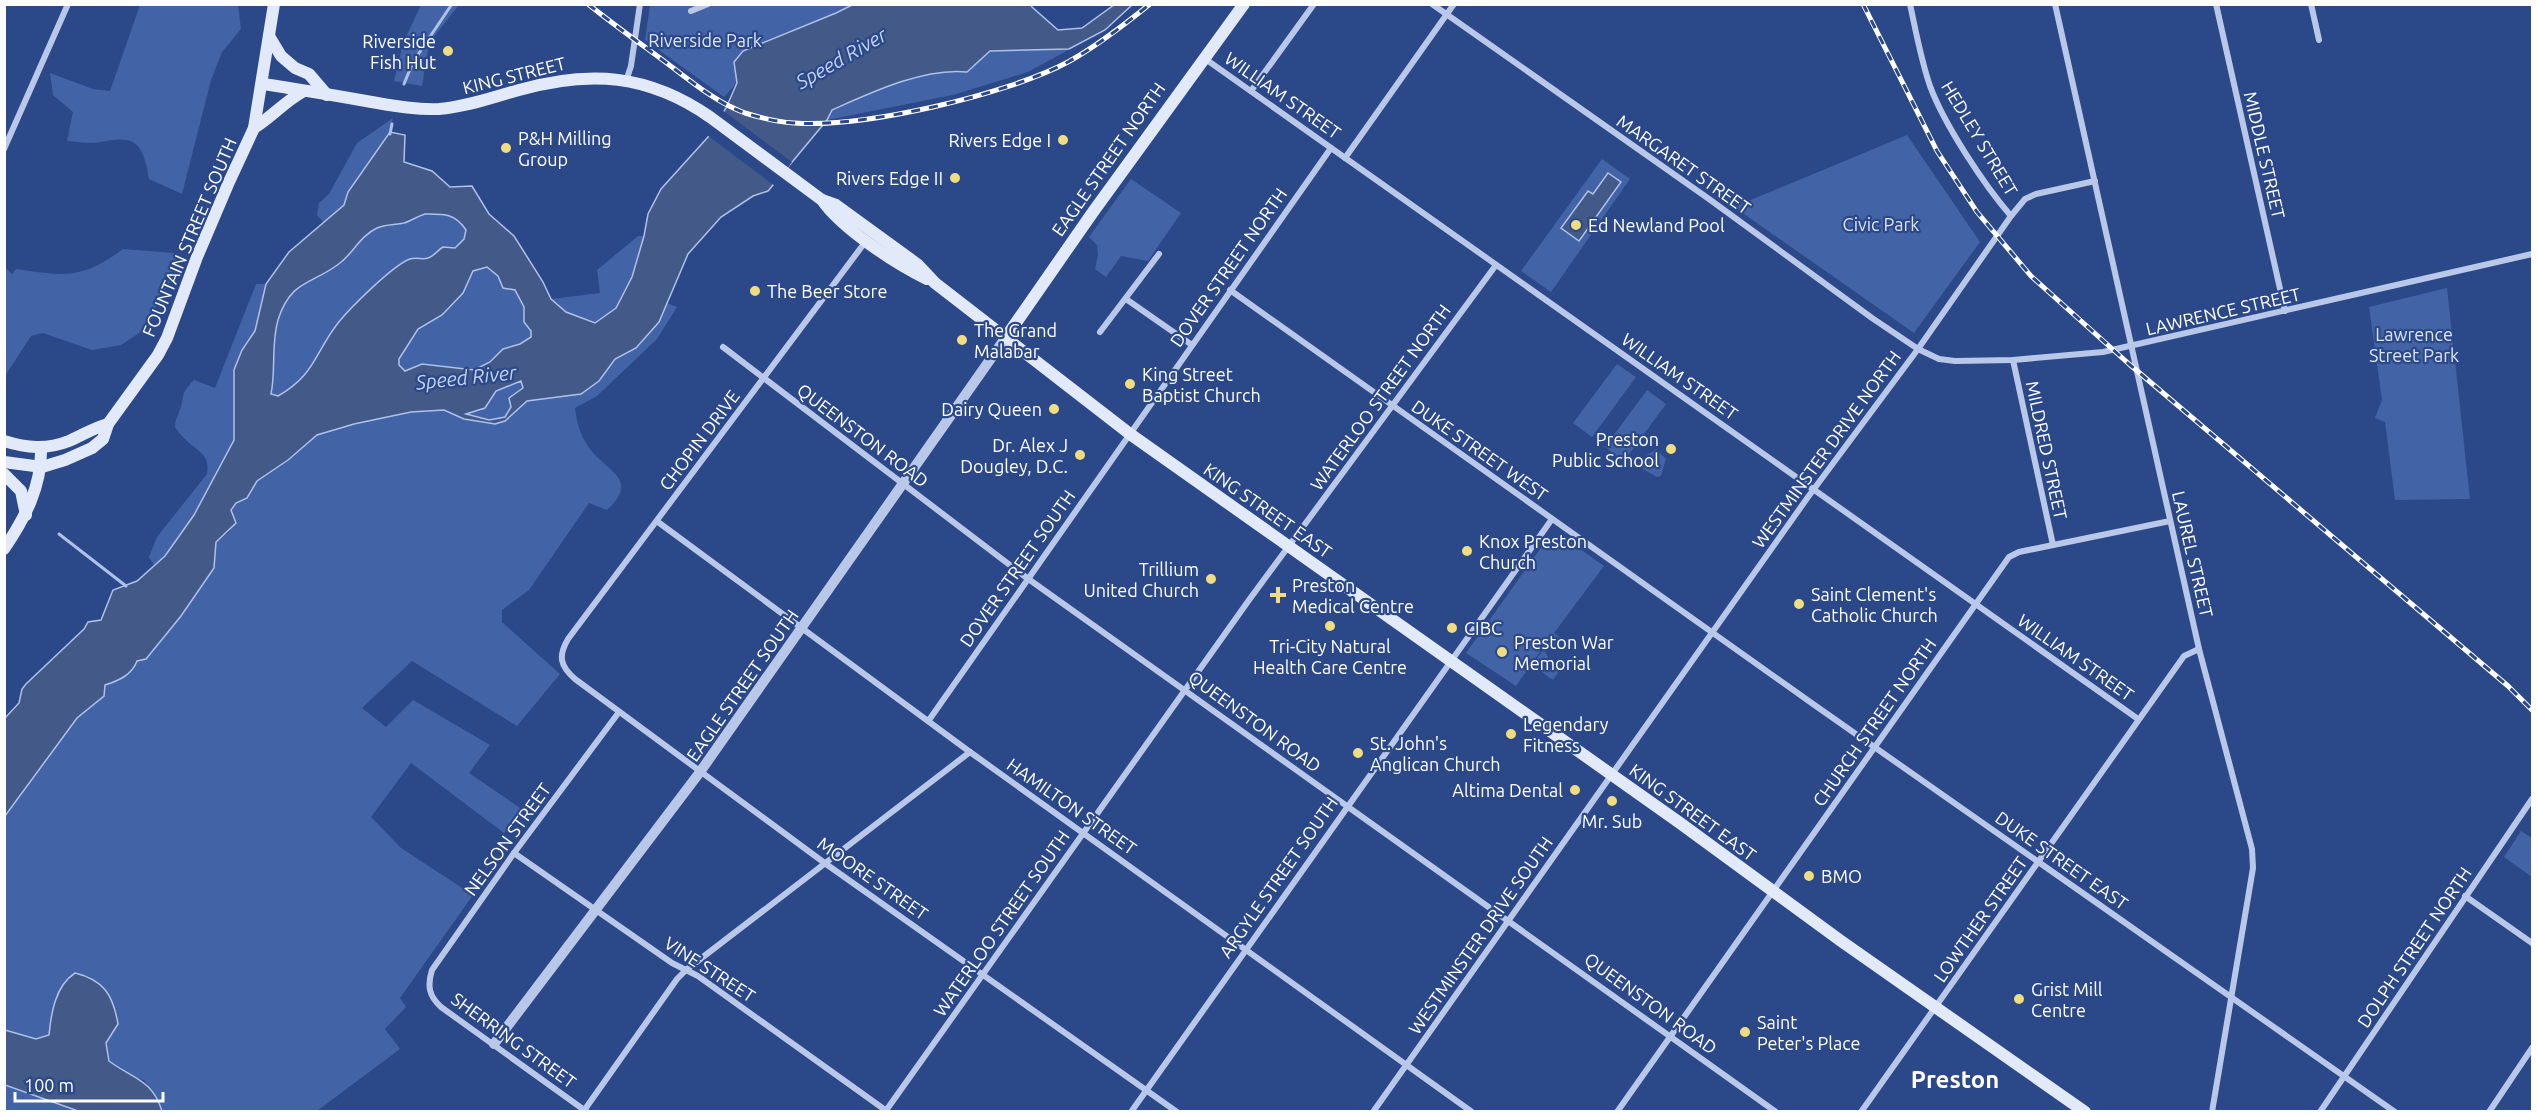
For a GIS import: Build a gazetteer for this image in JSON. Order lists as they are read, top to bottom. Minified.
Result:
{"streets":{"main road":["KING STREET","EAGLE STREET NORTH","FOUNTAIN STREET SOUTH","KING STREET EAST"],"street":["WILLIAM STREET","HEDLEY STREET","MIDDLE STREET","MARGARET STREET","DOVER STREET NORTH","LAWRENCE STREET","WATERLOO STREET NORTH","QUEENSTON ROAD","CHOPIN DRIVE","WESTMINSTER DRIVE NORTH","DUKE STREET WEST","MILDRED STREET","LAUREL STREET","DOVER STREET SOUTH","EAGLE STREET SOUTH","CHURCH STREET NORTH","HAMILTON STREET","NELSON STREET","DUKE STREET EAST","ARGYLE STREET SOUTH","MOORE STREET","LOWTHER STREET","WATERLOO STREET SOUTH","WESTMINSTER DRIVE SOUTH","DOLPH STREET NORTH","VINE STREET","SHERRING STREET"]},"crossings":[["KING STREET","FOUNTAIN STREET SOUTH"],["KING STREET","KING STREET EAST"],["WILLIAM STREET","EAGLE STREET NORTH"],["WILLIAM STREET","DOVER STREET NORTH"],["WILLIAM STREET","WATERLOO STREET NORTH"],["WILLIAM STREET","WESTMINSTER DRIVE NORTH"],["WILLIAM STREET","CHURCH STREET NORTH"],["WILLIAM STREET","LOWTHER STREET"],["HEDLEY STREET","WESTMINSTER DRIVE NORTH"],["MIDDLE STREET","LAWRENCE STREET"],["EAGLE STREET NORTH","KING STREET EAST"],["EAGLE STREET NORTH","EAGLE STREET SOUTH"],["MARGARET STREET","LAWRENCE STREET"],["MARGARET STREET","WESTMINSTER DRIVE NORTH"],["DOVER STREET NORTH","DUKE STREET WEST"],["DOVER STREET NORTH","KING STREET EAST"],["DOVER STREET NORTH","DOVER STREET SOUTH"],["LAWRENCE STREET","WESTMINSTER DRIVE NORTH"],["LAWRENCE STREET","MILDRED STREET"],["LAWRENCE STREET","LAUREL STREET"],["WATERLOO STREET NORTH","DUKE STREET WEST"],["WATERLOO STREET NORTH","KING STREET EAST"],["WATERLOO STREET NORTH","WATERLOO STREET SOUTH"],["QUEENSTON ROAD","CHOPIN DRIVE"],["QUEENSTON ROAD","DOVER STREET SOUTH"],["QUEENSTON ROAD","EAGLE STREET SOUTH"],["QUEENSTON ROAD","CHURCH STREET NORTH"],["QUEENSTON ROAD","ARGYLE STREET SOUTH"],["QUEENSTON ROAD","WATERLOO STREET SOUTH"],["QUEENSTON ROAD","WESTMINSTER DRIVE SOUTH"],["CHOPIN DRIVE","KING STREET EAST"],["CHOPIN DRIVE","HAMILTON STREET"],["CHOPIN DRIVE","MOORE STREET"],["WESTMINSTER DRIVE NORTH","DUKE STREET WEST"],["WESTMINSTER DRIVE NORTH","KING STREET EAST"],["WESTMINSTER DRIVE NORTH","LAUREL STREET"],["WESTMINSTER DRIVE NORTH","DUKE STREET EAST"],["WESTMINSTER DRIVE NORTH","WESTMINSTER DRIVE SOUTH"],["DUKE STREET WEST","DUKE STREET EAST"],["DUKE STREET WEST","ARGYLE STREET SOUTH"],["MILDRED STREET","CHURCH STREET NORTH"],["KING STREET EAST","DOVER STREET SOUTH"],["KING STREET EAST","EAGLE STREET SOUTH"],["KING STREET EAST","CHURCH STREET NORTH"],["KING STREET EAST","ARGYLE STREET SOUTH"],["KING STREET EAST","LOWTHER STREET"],["KING STREET EAST","WATERLOO STREET SOUTH"],["KING STREET EAST","WESTMINSTER DRIVE SOUTH"],["LAUREL STREET","CHURCH STREET NORTH"],["LAUREL STREET","DUKE STREET EAST"],["LAUREL STREET","LOWTHER STREET"],["DOVER STREET SOUTH","HAMILTON STREET"],["EAGLE STREET SOUTH","HAMILTON STREET"],["EAGLE STREET SOUTH","MOORE STREET"],["EAGLE STREET SOUTH","VINE STREET"],["EAGLE STREET SOUTH","SHERRING STREET"],["CHURCH STREET NORTH","DUKE STREET EAST"],["HAMILTON STREET","ARGYLE STREET SOUTH"],["HAMILTON STREET","WATERLOO STREET SOUTH"],["HAMILTON STREET","WESTMINSTER DRIVE SOUTH"],["NELSON STREET","MOORE STREET"],["NELSON STREET","VINE STREET"],["NELSON STREET","SHERRING STREET"],["DUKE STREET EAST","LOWTHER STREET"],["DUKE STREET EAST","DOLPH STREET NORTH"],["ARGYLE STREET SOUTH","MOORE STREET"],["MOORE STREET","WATERLOO STREET SOUTH"],["WATERLOO STREET SOUTH","VINE STREET"]],"districts":["Preston"],"water":["Speed River"],"parks":["Riverside Park","Civic Park","Lawrence Street Park"],"places":{"other":["Riverside Fish Hut","Rivers Edge I","P&H Milling Group","Rivers Edge II","Ed Newland Pool","The Beer Store","The Grand Malabar","King Street Baptist Church","Dairy Queen","Preston Public School","Dr. Alex J Dougley, D.C.","Knox Preston Church","Trillium United Church","Saint Clement's Catholic Church","Tri-City Natural Health Care Centre","CIBC","Preston War Memorial","Legendary Fitness","St. John's Anglican Church","Altima Dental","Mr. Sub","BMO","Grist Mill Centre","Saint Peter's Place"],"health":["Preston Medical Centre"]},"scale_bar":"100 m"}
